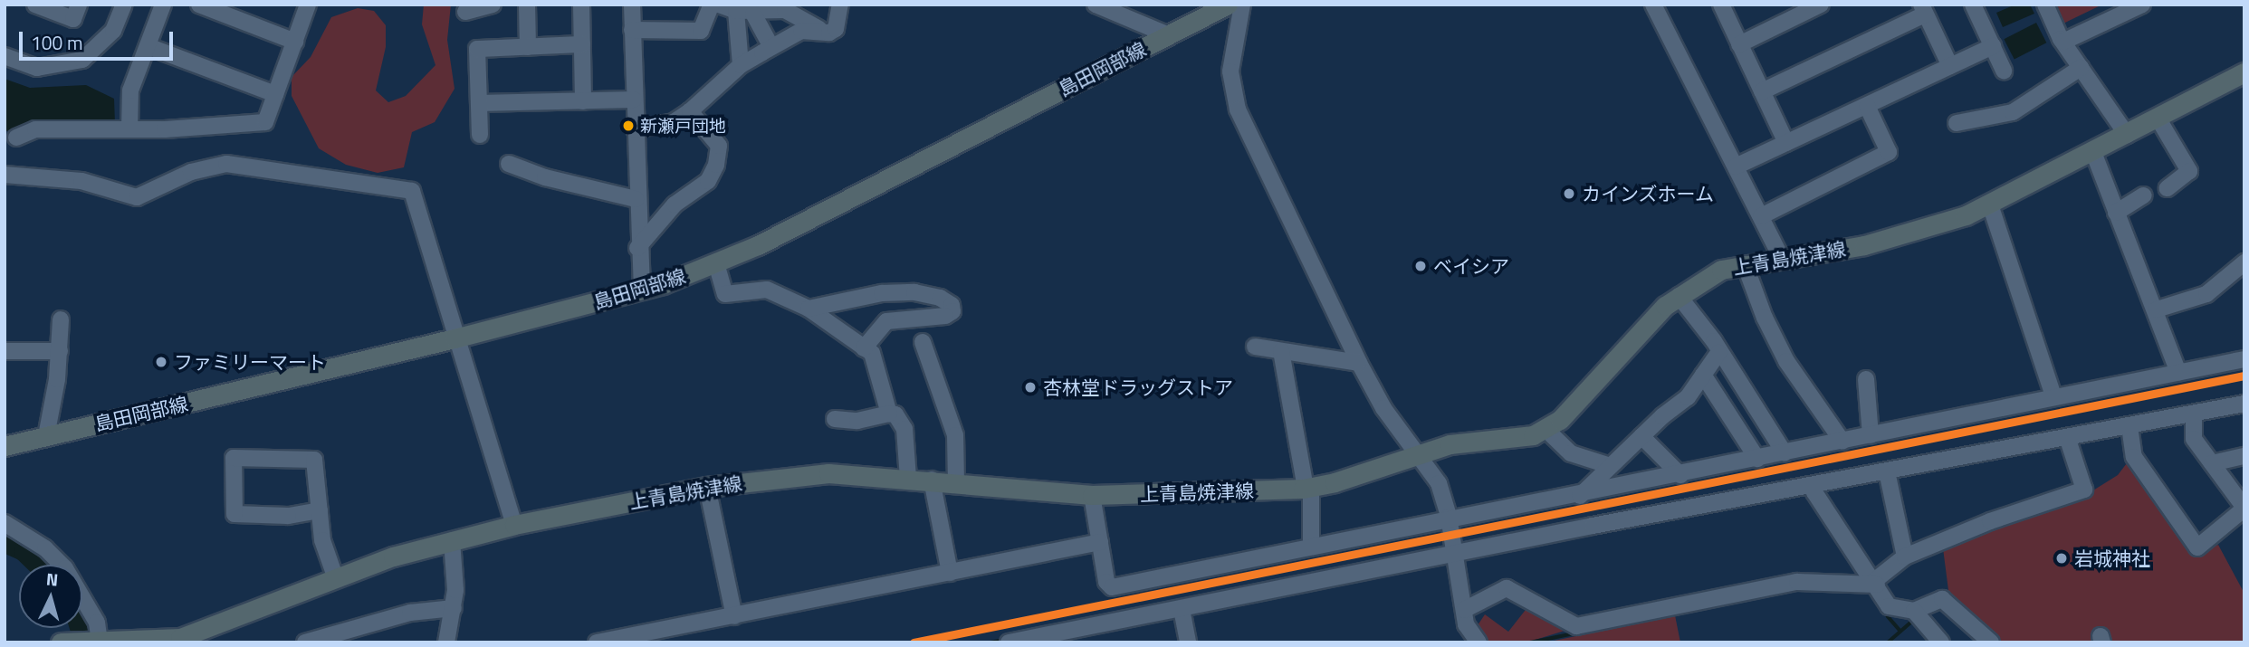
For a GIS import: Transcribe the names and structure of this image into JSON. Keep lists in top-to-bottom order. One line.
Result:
{"streets":{"main road":["島田岡部線","上青島焼津線"]},"places":["新瀬戸団地","カインズホーム","ベイシア","ファミリーマート","杏林堂ドラッグストア","岩城神社"],"scale_bar":"100 m","north":"top"}
